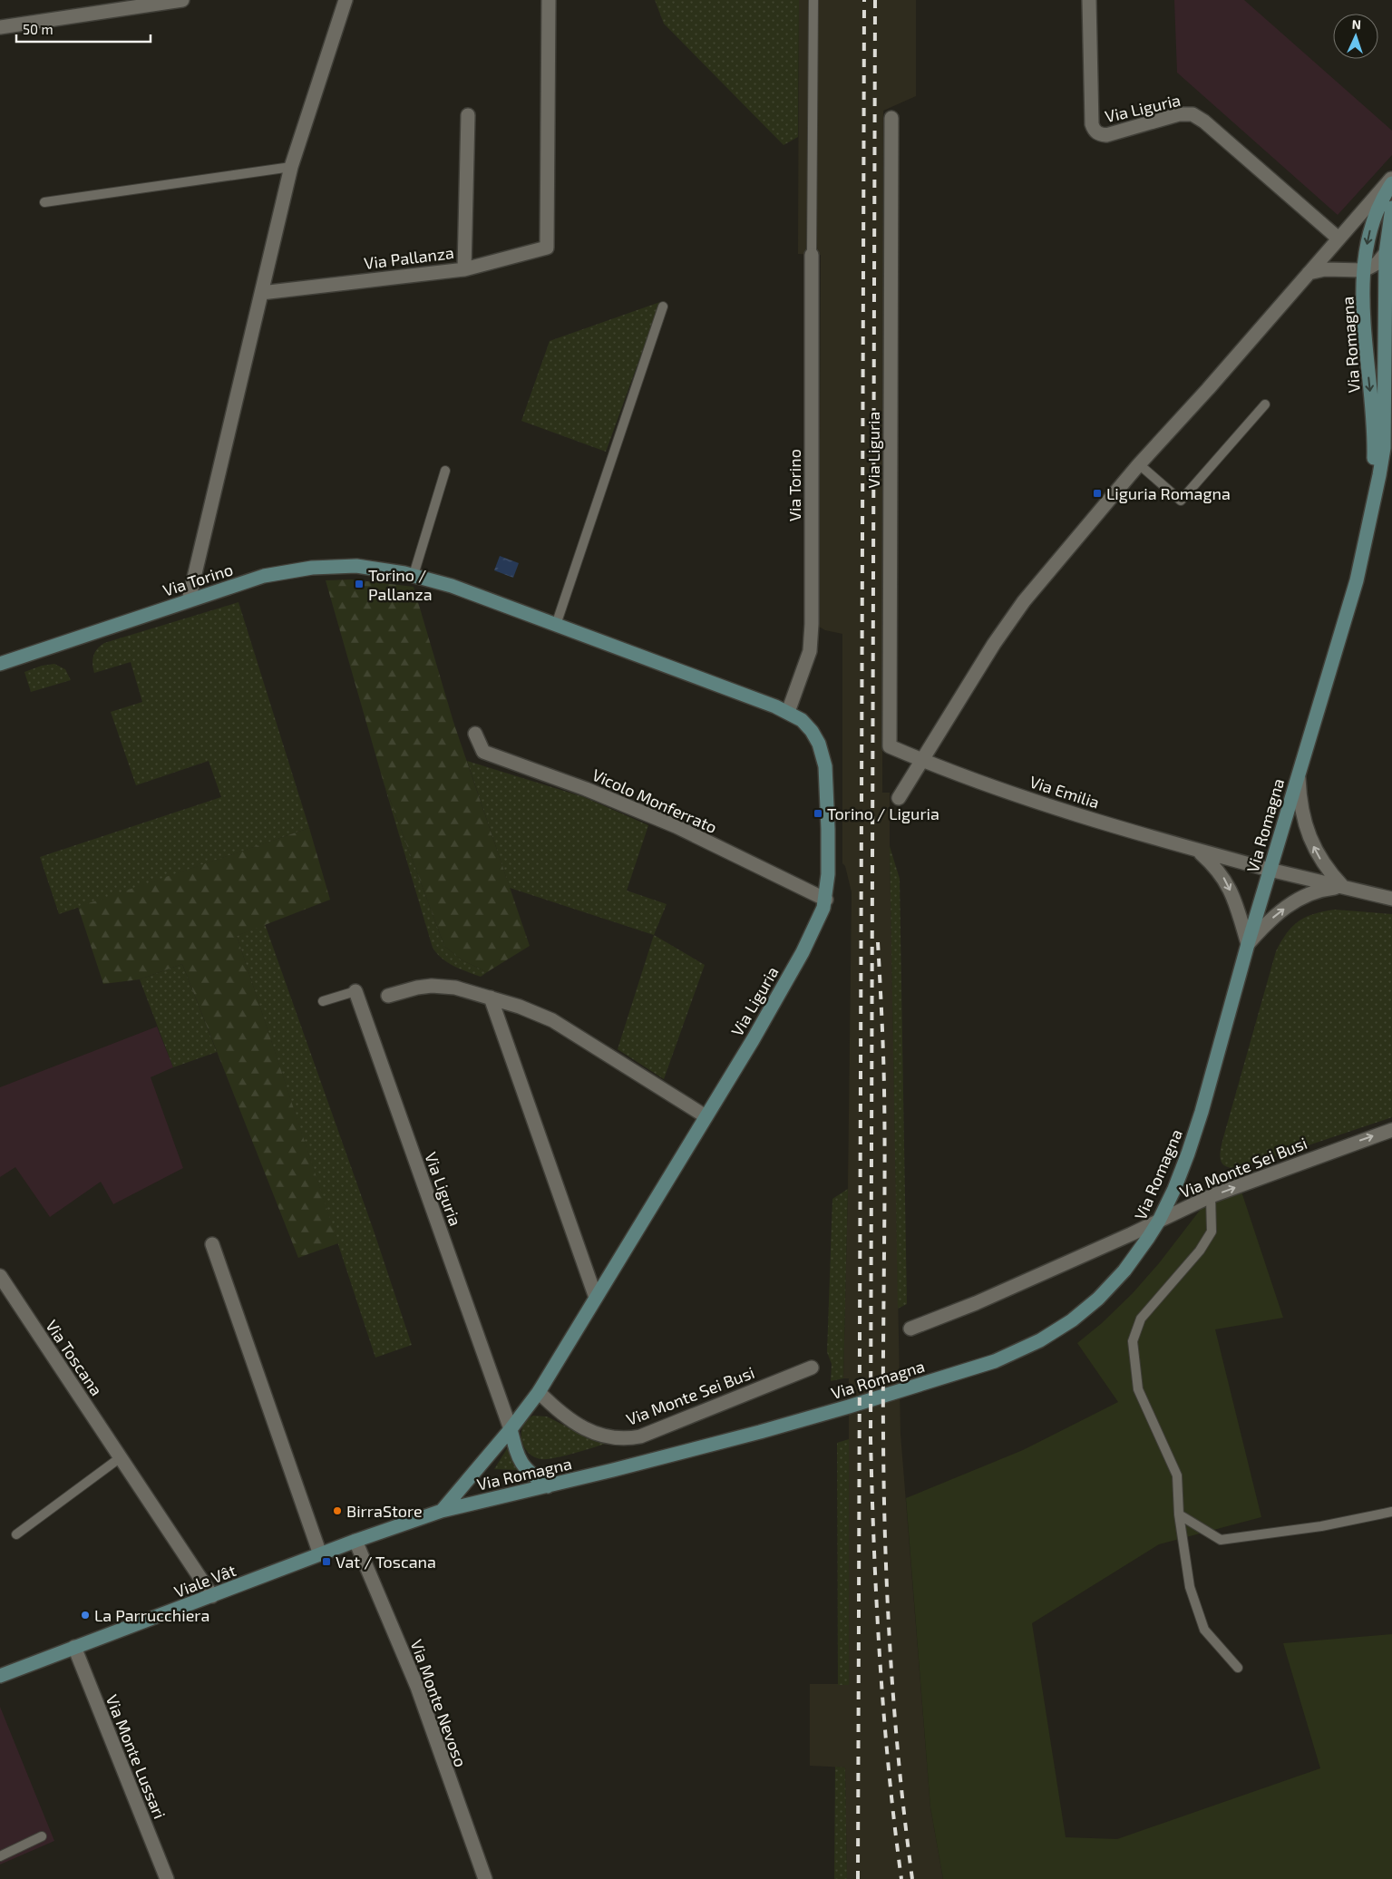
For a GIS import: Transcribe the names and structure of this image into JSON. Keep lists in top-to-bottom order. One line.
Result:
{"streets":{"main road":["Via Liguria","Via Romagna","Via Torino","Viale Vât"],"street":["Via Pallanza","Via Emilia","Vicolo Monferrato","Via Monte Sei Busi","Via Toscana","Via Monte Nevoso","Via Monte Lussari"]},"crossings":[["Via Liguria","Via Romagna"],["Via Liguria","Via Torino"],["Via Liguria","Via Emilia"],["Via Liguria","Vicolo Monferrato"],["Via Liguria","Via Monte Sei Busi"],["Via Liguria","Viale Vât"],["Via Romagna","Via Emilia"],["Via Romagna","Via Monte Sei Busi"],["Via Romagna","Viale Vât"],["Via Torino","Vicolo Monferrato"],["Via Toscana","Viale Vât"],["Viale Vât","Via Monte Nevoso"],["Viale Vât","Via Monte Lussari"]],"places":{"transit":["Liguria Romagna","Torino / Pallanza","Torino / Liguria","Vat / Toscana"],"other":["BirraStore","La Parrucchiera"]},"scale_bar":"50 m","north":"top"}
